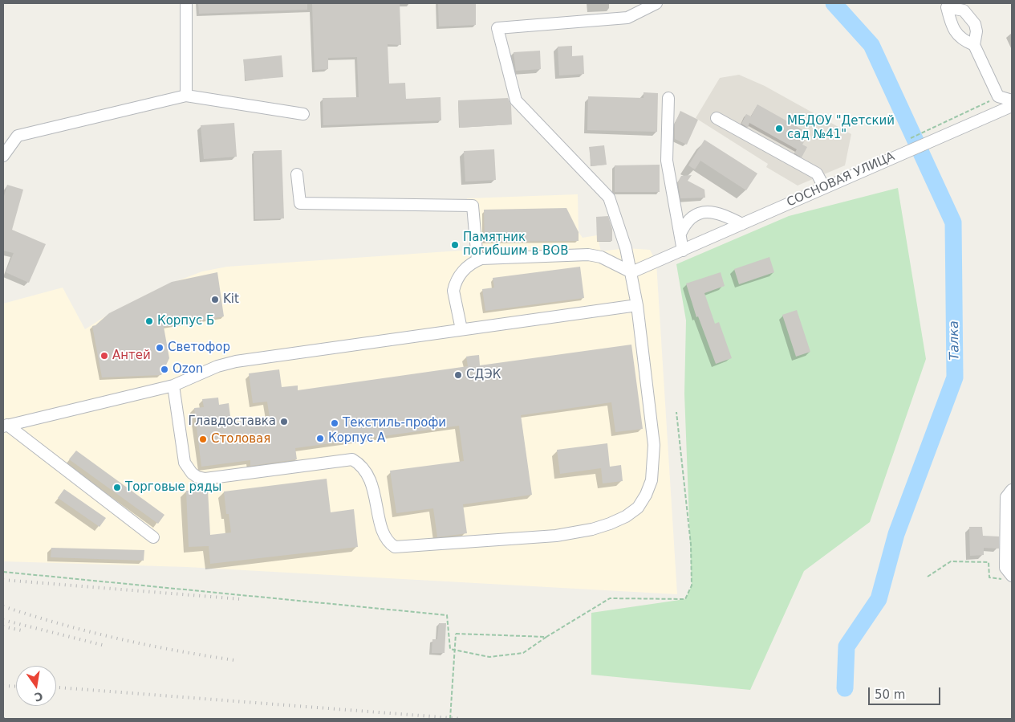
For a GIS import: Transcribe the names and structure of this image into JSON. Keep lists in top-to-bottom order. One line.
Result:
{"streets":{"street":["СОСНОВАЯ УЛИЦА"]},"water":["Талка"],"places":["МБДОУ \"Детский сад №41\"","Памятник погибшим в ВОВ","Kit","Корпус Б","Светофор","Антей","Ozon","СДЭК","Главдоставка","Текстиль-профи","Корпус А","Столовая","Торговые ряды"],"scale_bar":"50 m","north":"bottom"}
